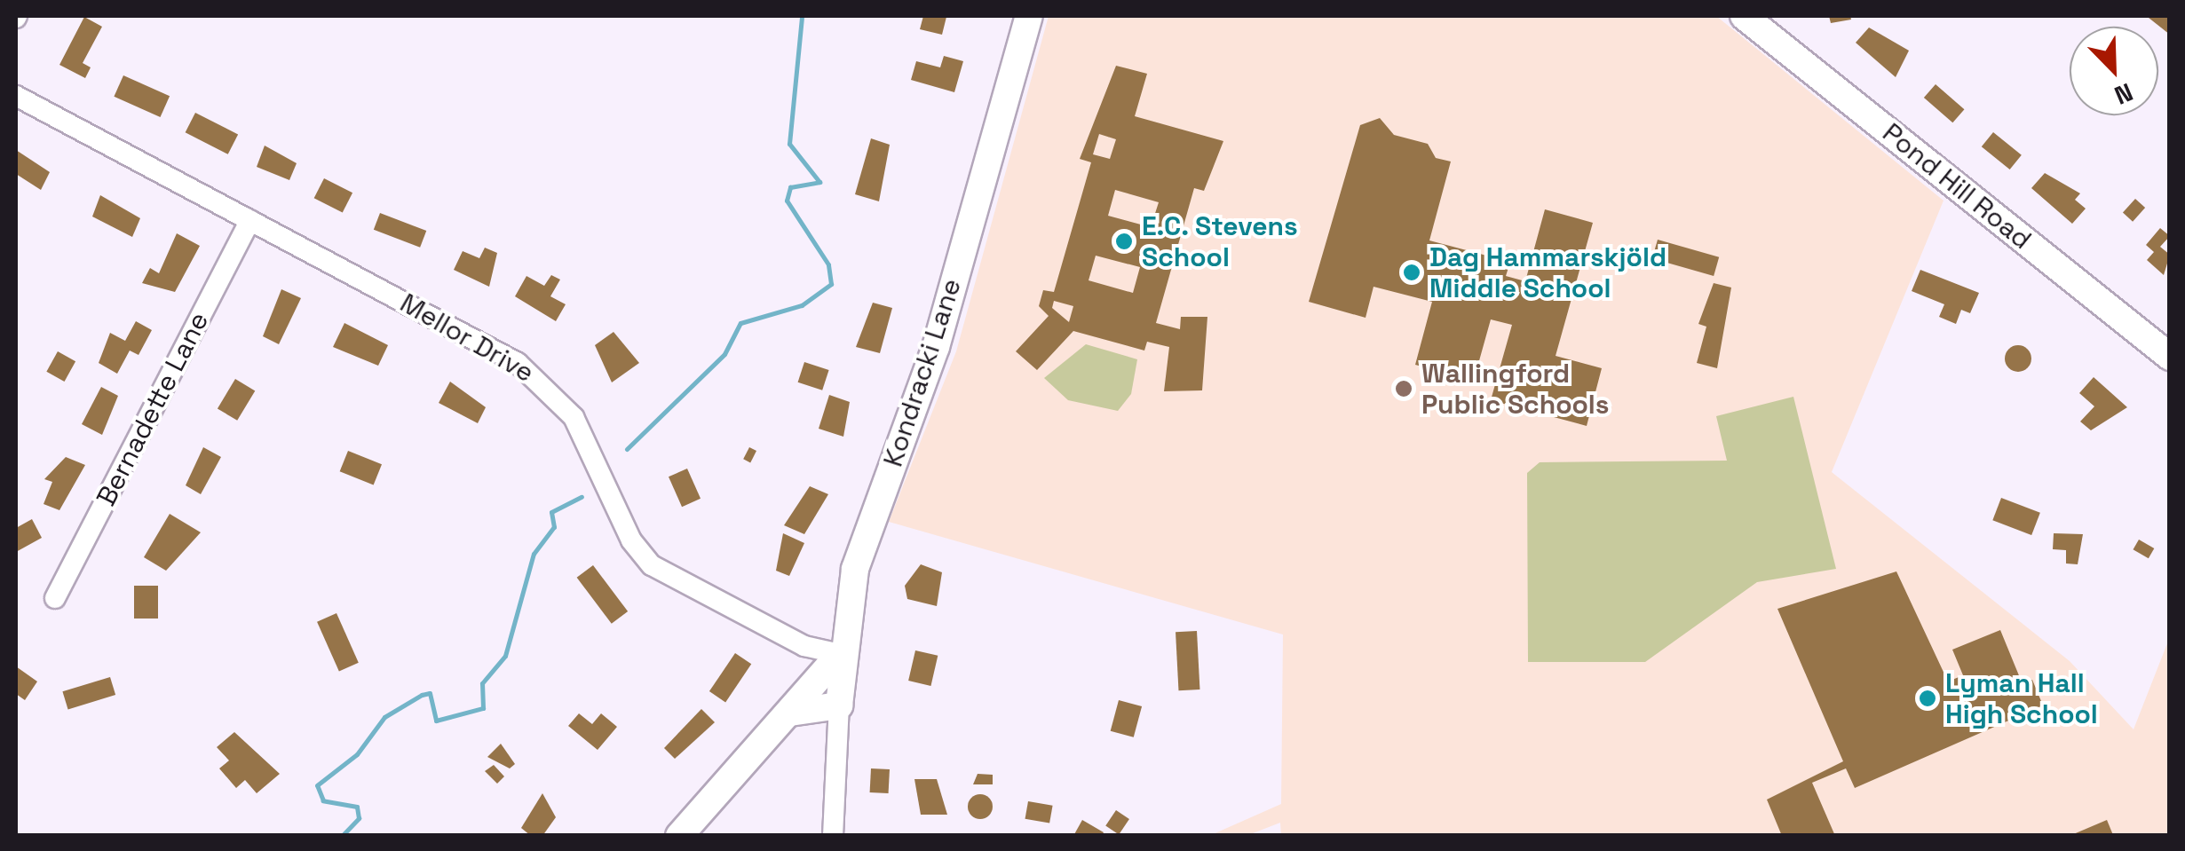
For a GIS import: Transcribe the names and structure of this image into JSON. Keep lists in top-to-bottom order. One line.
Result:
{"streets":{"main road":["Pond Hill Road","Kondracki Lane"],"street":["Mellor Drive","Bernadette Lane"]},"crossings":[["Mellor Drive","Kondracki Lane"],["Mellor Drive","Bernadette Lane"]],"places":["E.C. Stevens School","Dag Hammarskjöld Middle School","Wallingford Public Schools","Lyman Hall High School"],"north":"bottom right"}
